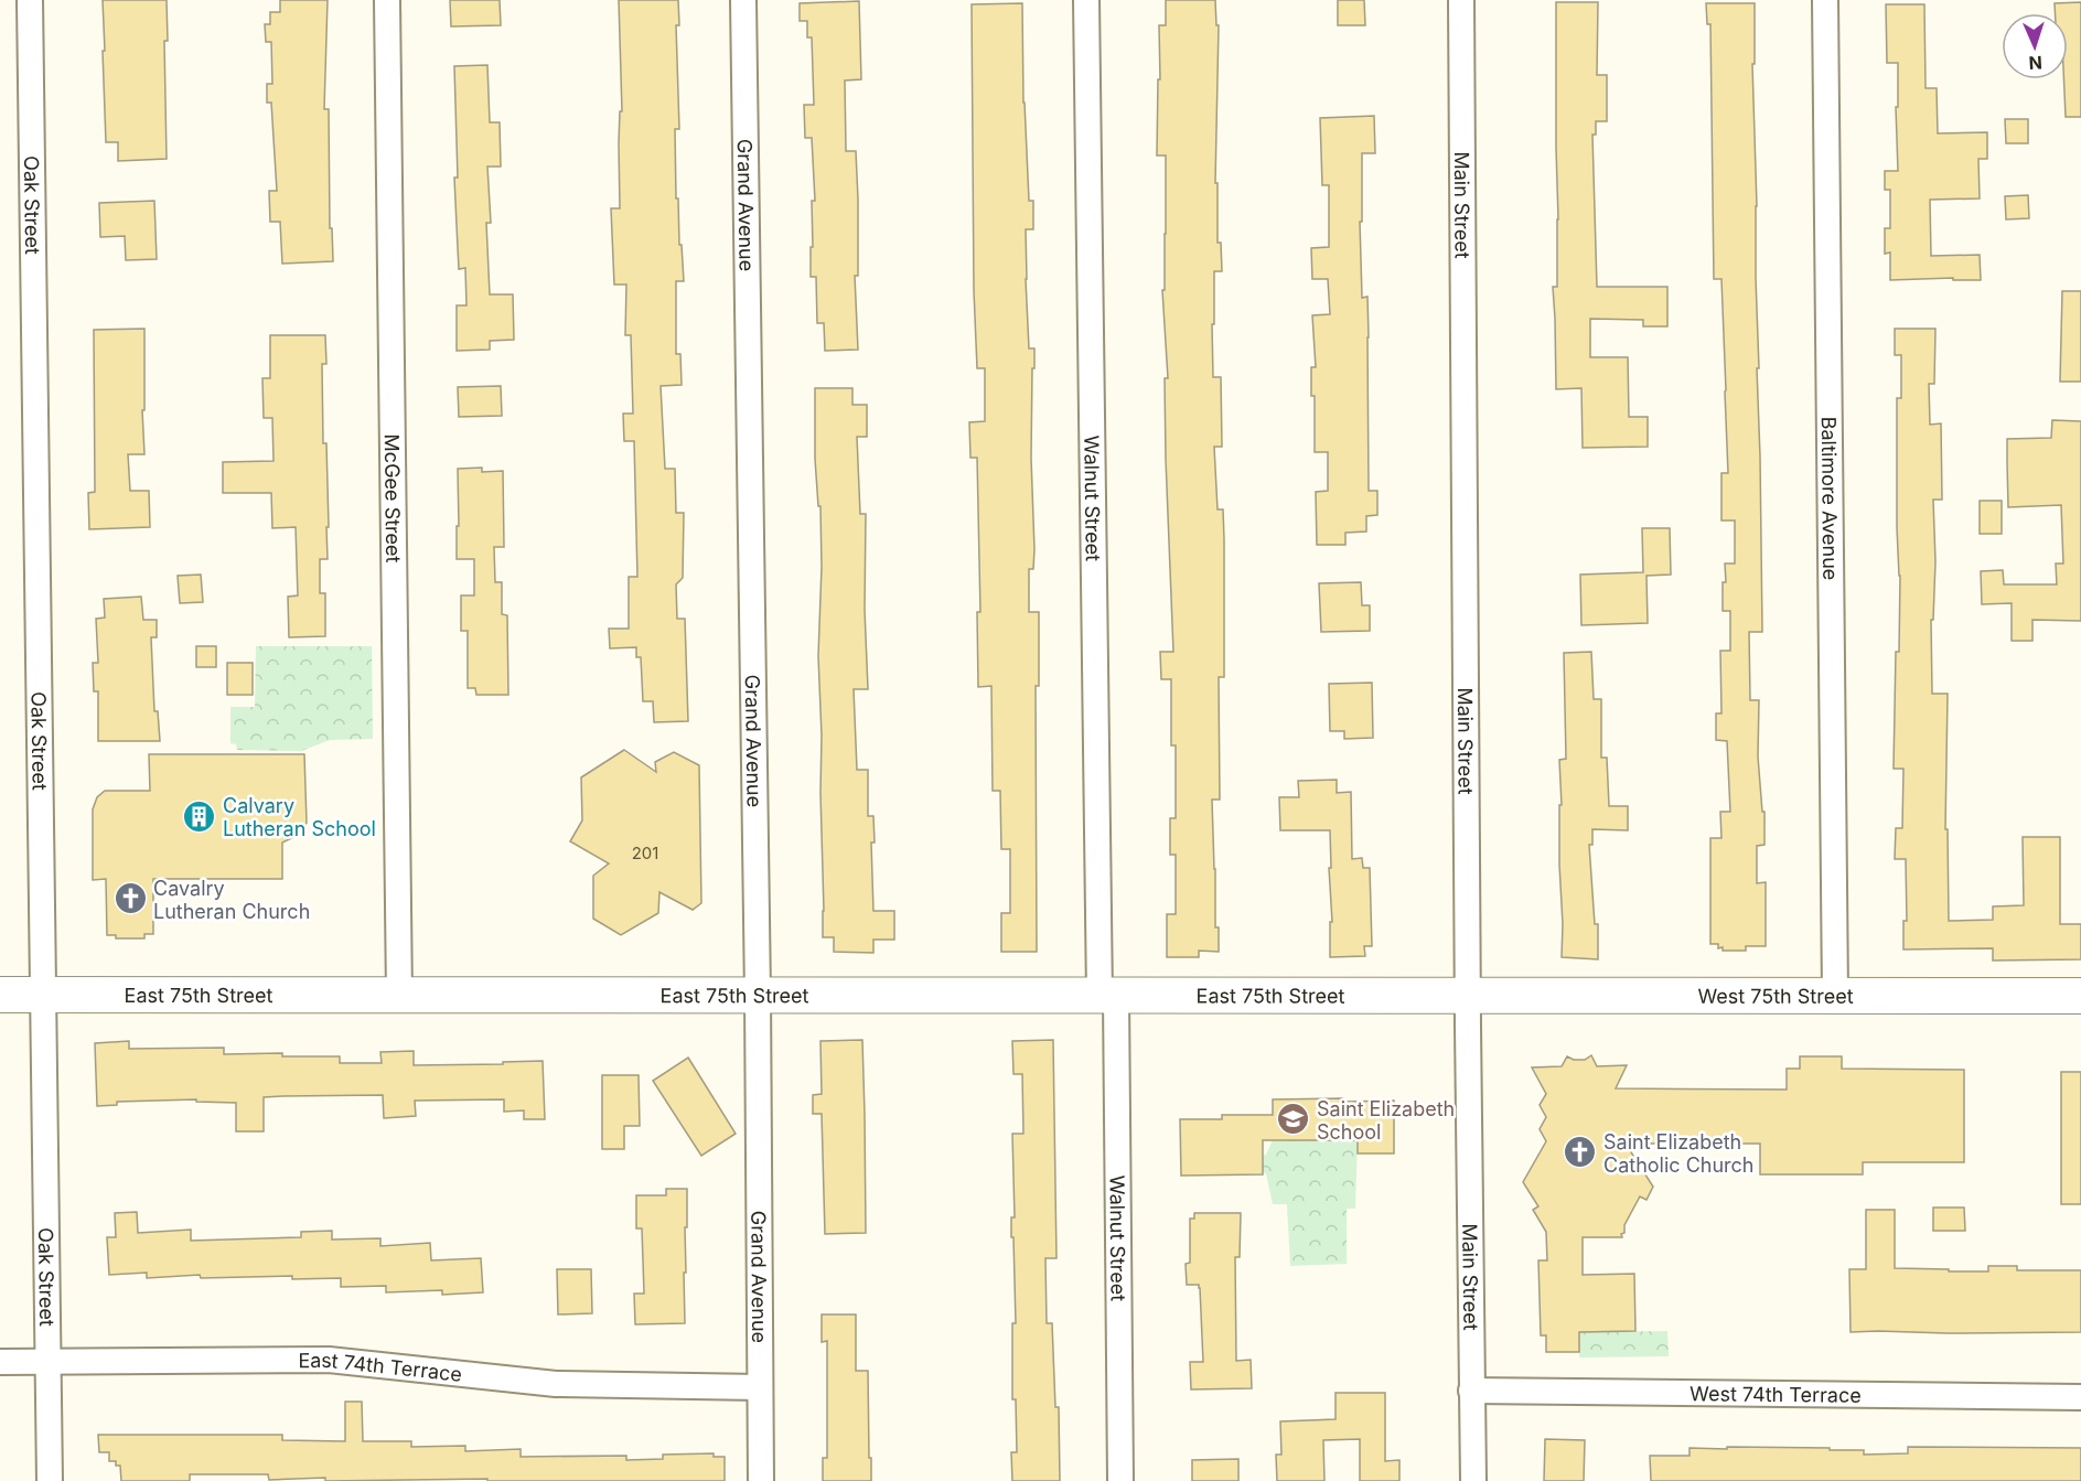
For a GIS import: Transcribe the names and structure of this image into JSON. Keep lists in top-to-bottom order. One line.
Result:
{"streets":{"main road":["East 75th Street","West 75th Street"],"street":["Oak Street","Grand Avenue","Main Street","McGee Street","Walnut Street","Baltimore Avenue","East 74th Terrace","West 74th Terrace"]},"crossings":[["Oak Street","East 75th Street"],["Oak Street","East 74th Terrace"],["Grand Avenue","East 75th Street"],["Grand Avenue","East 74th Terrace"],["Main Street","East 75th Street"],["Main Street","West 75th Street"],["Main Street","West 74th Terrace"],["McGee Street","East 75th Street"],["Walnut Street","East 75th Street"],["Baltimore Avenue","West 75th Street"],["East 75th Street","West 75th Street"]],"places":{"building":["Calvary Lutheran School"],"church":["Cavalry Lutheran Church","Saint Elizabeth Catholic Church"],"school or university":["Saint Elizabeth School"]},"house_numbers":["201"],"north":"bottom"}
